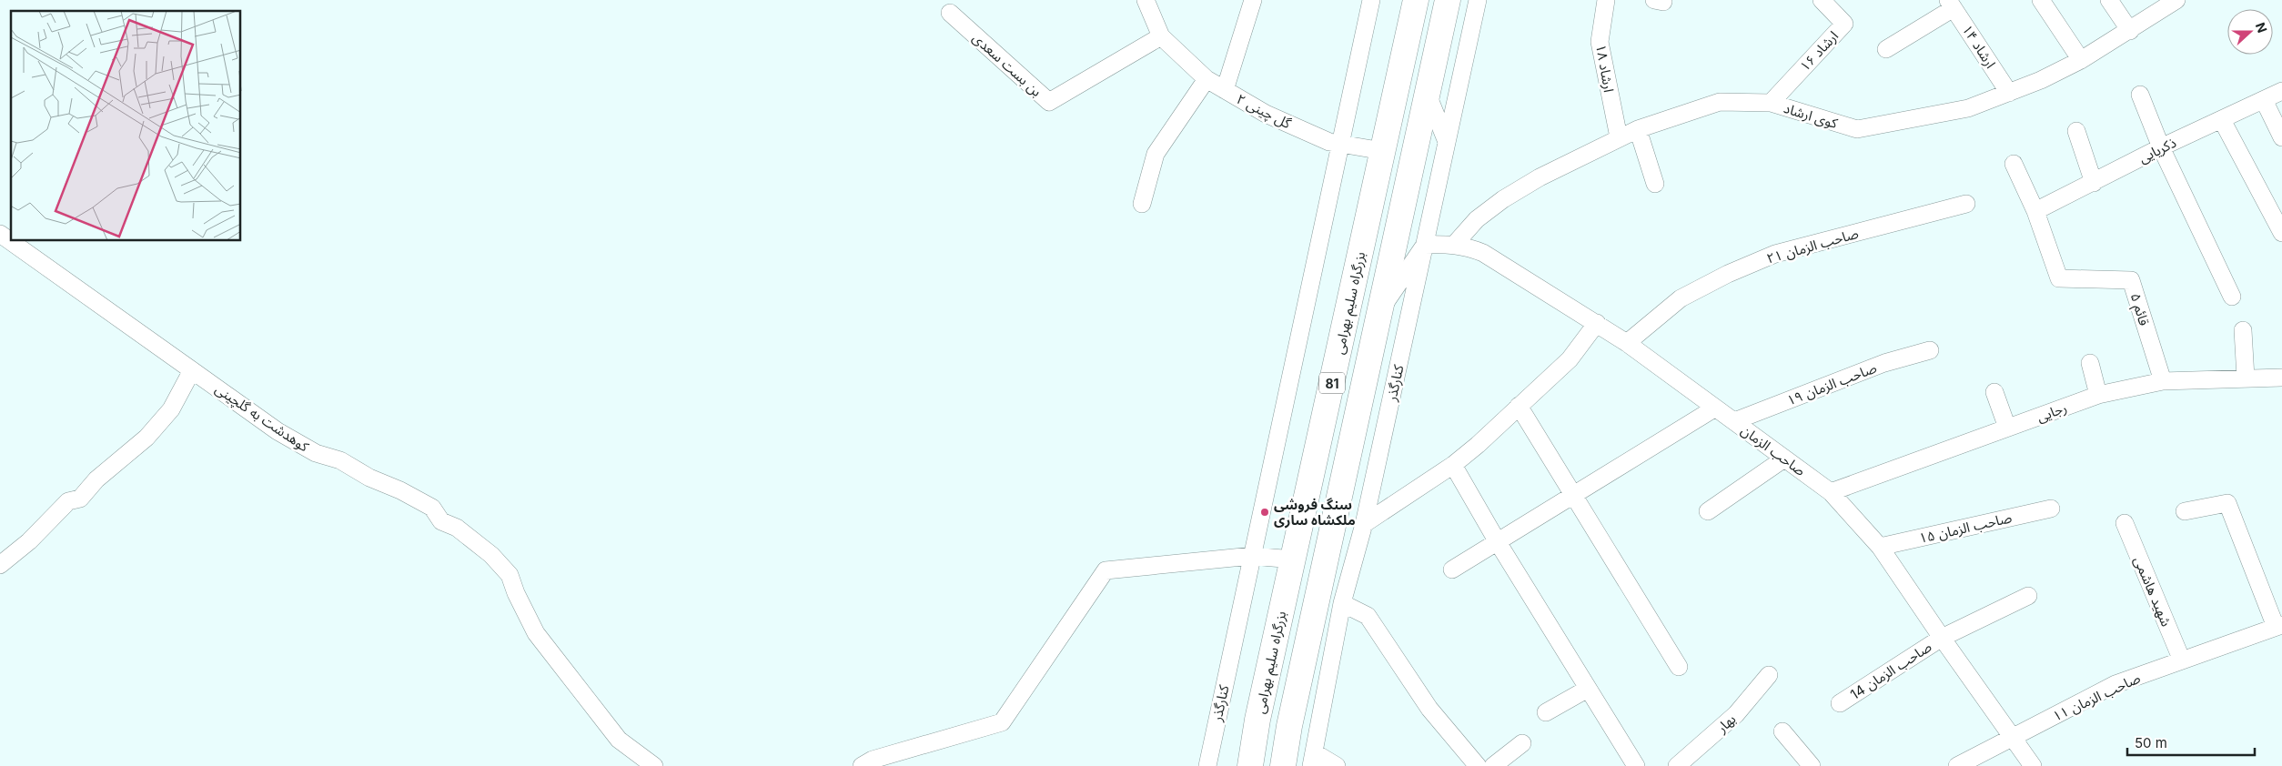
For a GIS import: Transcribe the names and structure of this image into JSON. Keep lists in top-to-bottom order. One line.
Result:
{"streets":{"highway":["بزرگراه سلیم بهرامی","81"],"street":["ارشاد ۱۴","ارشاد ۱۶","بن بست سعدی","ارشاد ۱۸","گل چینی ۲","کوی ارشاد","ذکریایی","صاحب الزمان ۲۱","قائم ۵","کنارگذر","صاحب الزمان ۱۹","رجایی","کوهدشت به گلچینی","صاحب الزمان","صاحب الزمان ۱۵","شهید هاشمی","صاحب الزمان 14","صاحب الزمان ۱۱","بهار"]},"crossings":[["ارشاد ۱۴","کوی ارشاد"],["ارشاد ۱۶","کوی ارشاد"],["بن بست سعدی","گل چینی ۲"],["ارشاد ۱۸","کوی ارشاد"],["گل چینی ۲","بزرگراه سلیم بهرامی"],["گل چینی ۲","کنارگذر"],["کوی ارشاد","صاحب الزمان"],["ذکریایی","قائم ۵"],["صاحب الزمان ۲۱","صاحب الزمان"],["قائم ۵","رجایی"],["کنارگذر","صاحب الزمان"],["صاحب الزمان ۱۹","صاحب الزمان"],["رجایی","صاحب الزمان"],["صاحب الزمان","صاحب الزمان ۱۵"],["صاحب الزمان","صاحب الزمان 14"],["صاحب الزمان","صاحب الزمان ۱۱"],["شهید هاشمی","صاحب الزمان ۱۱"]],"places":["سنگ فروشی ملکشاه ساری"],"scale_bar":"50 m","north":"right"}
